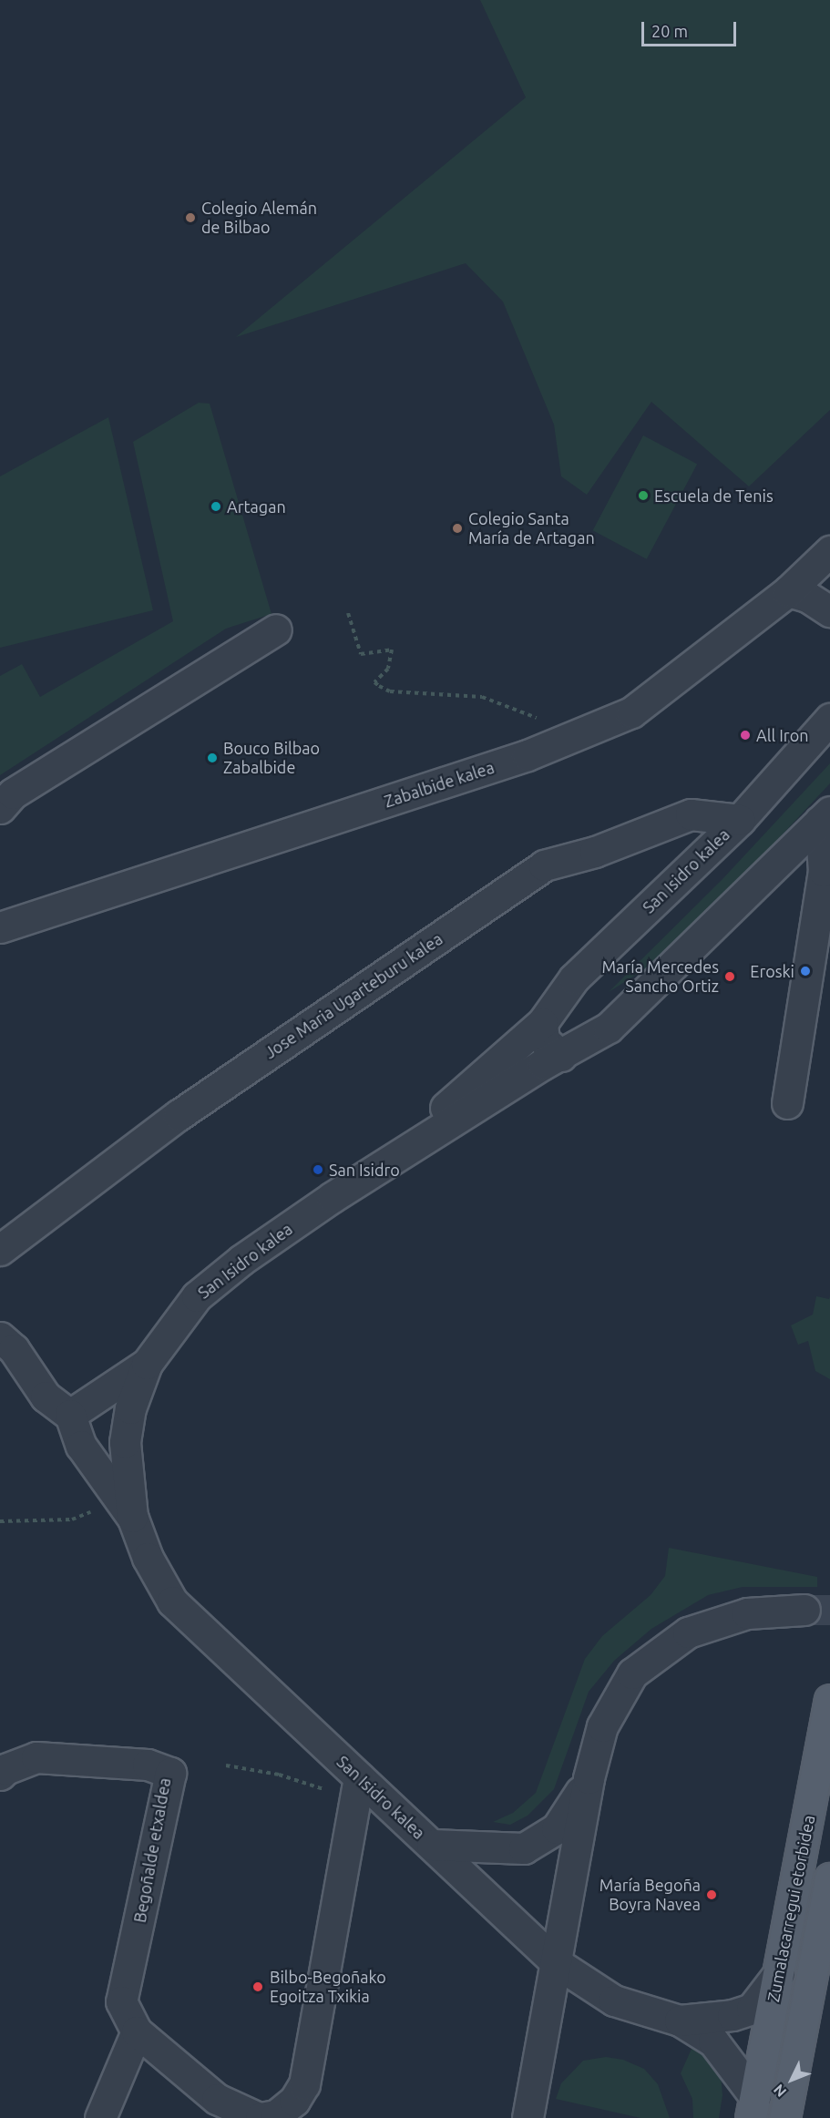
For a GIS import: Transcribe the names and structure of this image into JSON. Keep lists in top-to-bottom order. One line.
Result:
{"streets":{"main road":["Zumalacarregui etorbidea"],"street":["Zabalbide kalea","San Isidro kalea","Jose Maria Ugarteburu kalea","Begoñalde etxaldea"]},"crossings":[["San Isidro kalea","Jose Maria Ugarteburu kalea"],["San Isidro kalea","Begoñalde etxaldea"],["San Isidro kalea","Zumalacarregui etorbidea"]],"places":["Colegio Alemán de Bilbao","Escuela de Tenis","Artagan","Colegio Santa María de Artagan","All Iron","Bouco Bilbao Zabalbide","Eroski","María Mercedes Sancho Ortiz","San Isidro","María Begoña Boyra Navea","Bilbo-Begoñako Egoitza Txikia"],"scale_bar":"20 m","north":"bottom left"}
